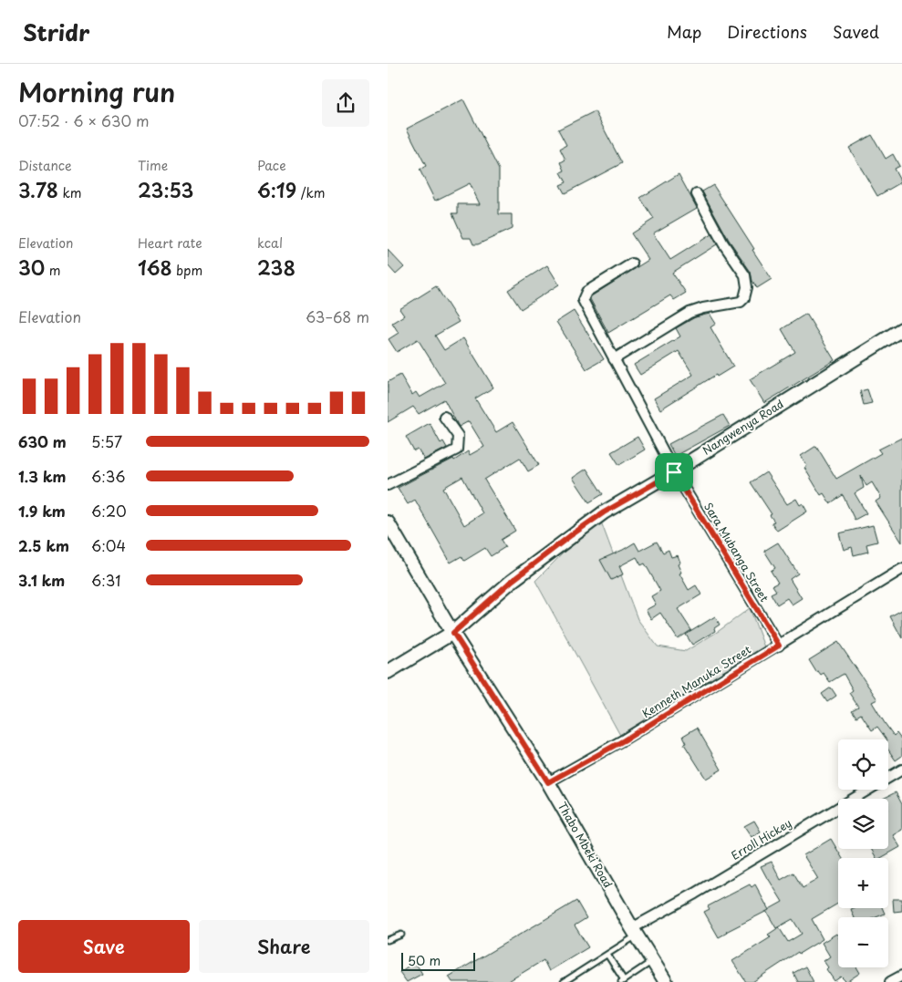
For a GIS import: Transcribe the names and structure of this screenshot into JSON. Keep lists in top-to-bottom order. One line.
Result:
{"streets":{"main road":["Nangwenya Road","Thabo Mbeki Road"],"street":["Sara Mubanga Street","Kenneth Manuka Street","Erroll Hickey"]},"crossings":[["Nangwenya Road","Sara Mubanga Street"],["Nangwenya Road","Thabo Mbeki Road"],["Sara Mubanga Street","Kenneth Manuka Street"],["Kenneth Manuka Street","Thabo Mbeki Road"],["Erroll Hickey","Thabo Mbeki Road"]],"scale_bar":"50 m","page":{"header":"Stridr","nav":["Map","Directions","Saved"],"heading":["Morning run","07:52 · 6 × 630 m"],"stats":[["Distance","3.78 km"],["Time","23:53"],["Pace","6:19 /km"],["Elevation","30 m"],["Heart rate","168 bpm"],["kcal","238"]],"chart":["Elevation","63–68 m"],"list":[{"name":"630 m","note":"5:57"},{"name":"1.3 km","note":"6:36"},{"name":"1.9 km","note":"6:20"},{"name":"2.5 km","note":"6:04"},{"name":"3.1 km","note":"6:31"}],"map_buttons":["+","−"],"buttons":["Save","Share"],"scale":"50 m"}}
